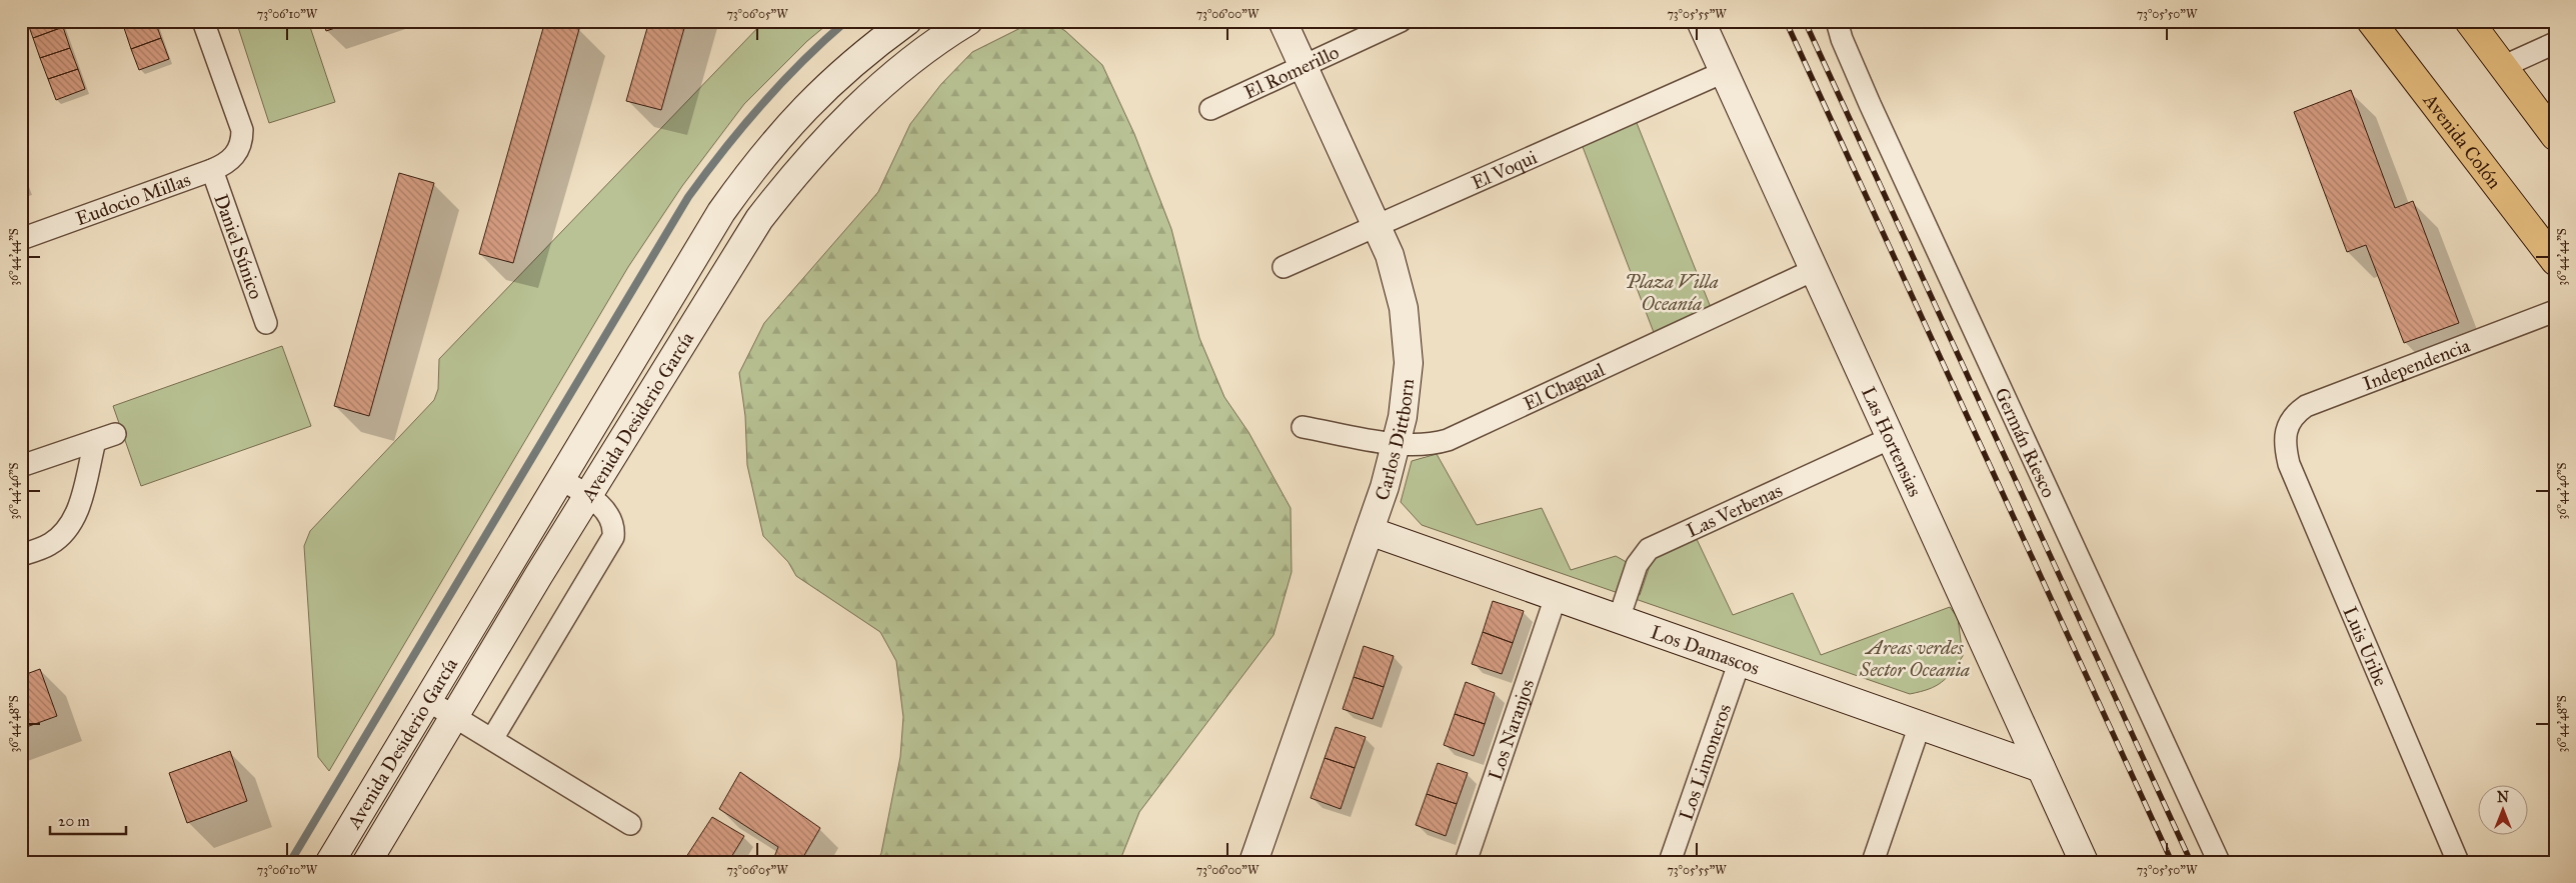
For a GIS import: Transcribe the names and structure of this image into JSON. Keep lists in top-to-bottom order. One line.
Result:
{"streets":{"main road":["Avenida Colón"],"street":["El Romerillo","El Voqui","Eudocio Millas","Daniel Súnico","Independencia","El Chagual","Avenida Desiderio García","Carlos Dittborn","Las Hortensias","Germán Riesco","Las Verbenas","Luis Uribe","Los Damascos","Los Naranjos","Los Limoneros"]},"crossings":[["El Romerillo","Carlos Dittborn"],["El Voqui","Carlos Dittborn"],["El Voqui","Las Hortensias"],["Eudocio Millas","Daniel Súnico"],["Independencia","Luis Uribe"],["El Chagual","Carlos Dittborn"],["El Chagual","Las Hortensias"],["Carlos Dittborn","Los Damascos"],["Las Hortensias","Las Verbenas"],["Las Hortensias","Los Damascos"],["Las Verbenas","Los Damascos"],["Los Damascos","Los Naranjos"],["Los Damascos","Los Limoneros"]],"parks":["Plaza Villa Oceanía","Areas verdes Sector Oceania"],"scale_bar":"20 m","north":"top","coordinates":["73°06'10\"W","73°06'05\"W","73°06'00\"W","73°05'55\"W","73°05'50\"W","36°44'44\"S","36°44'46\"S","36°44'48\"S"]}
